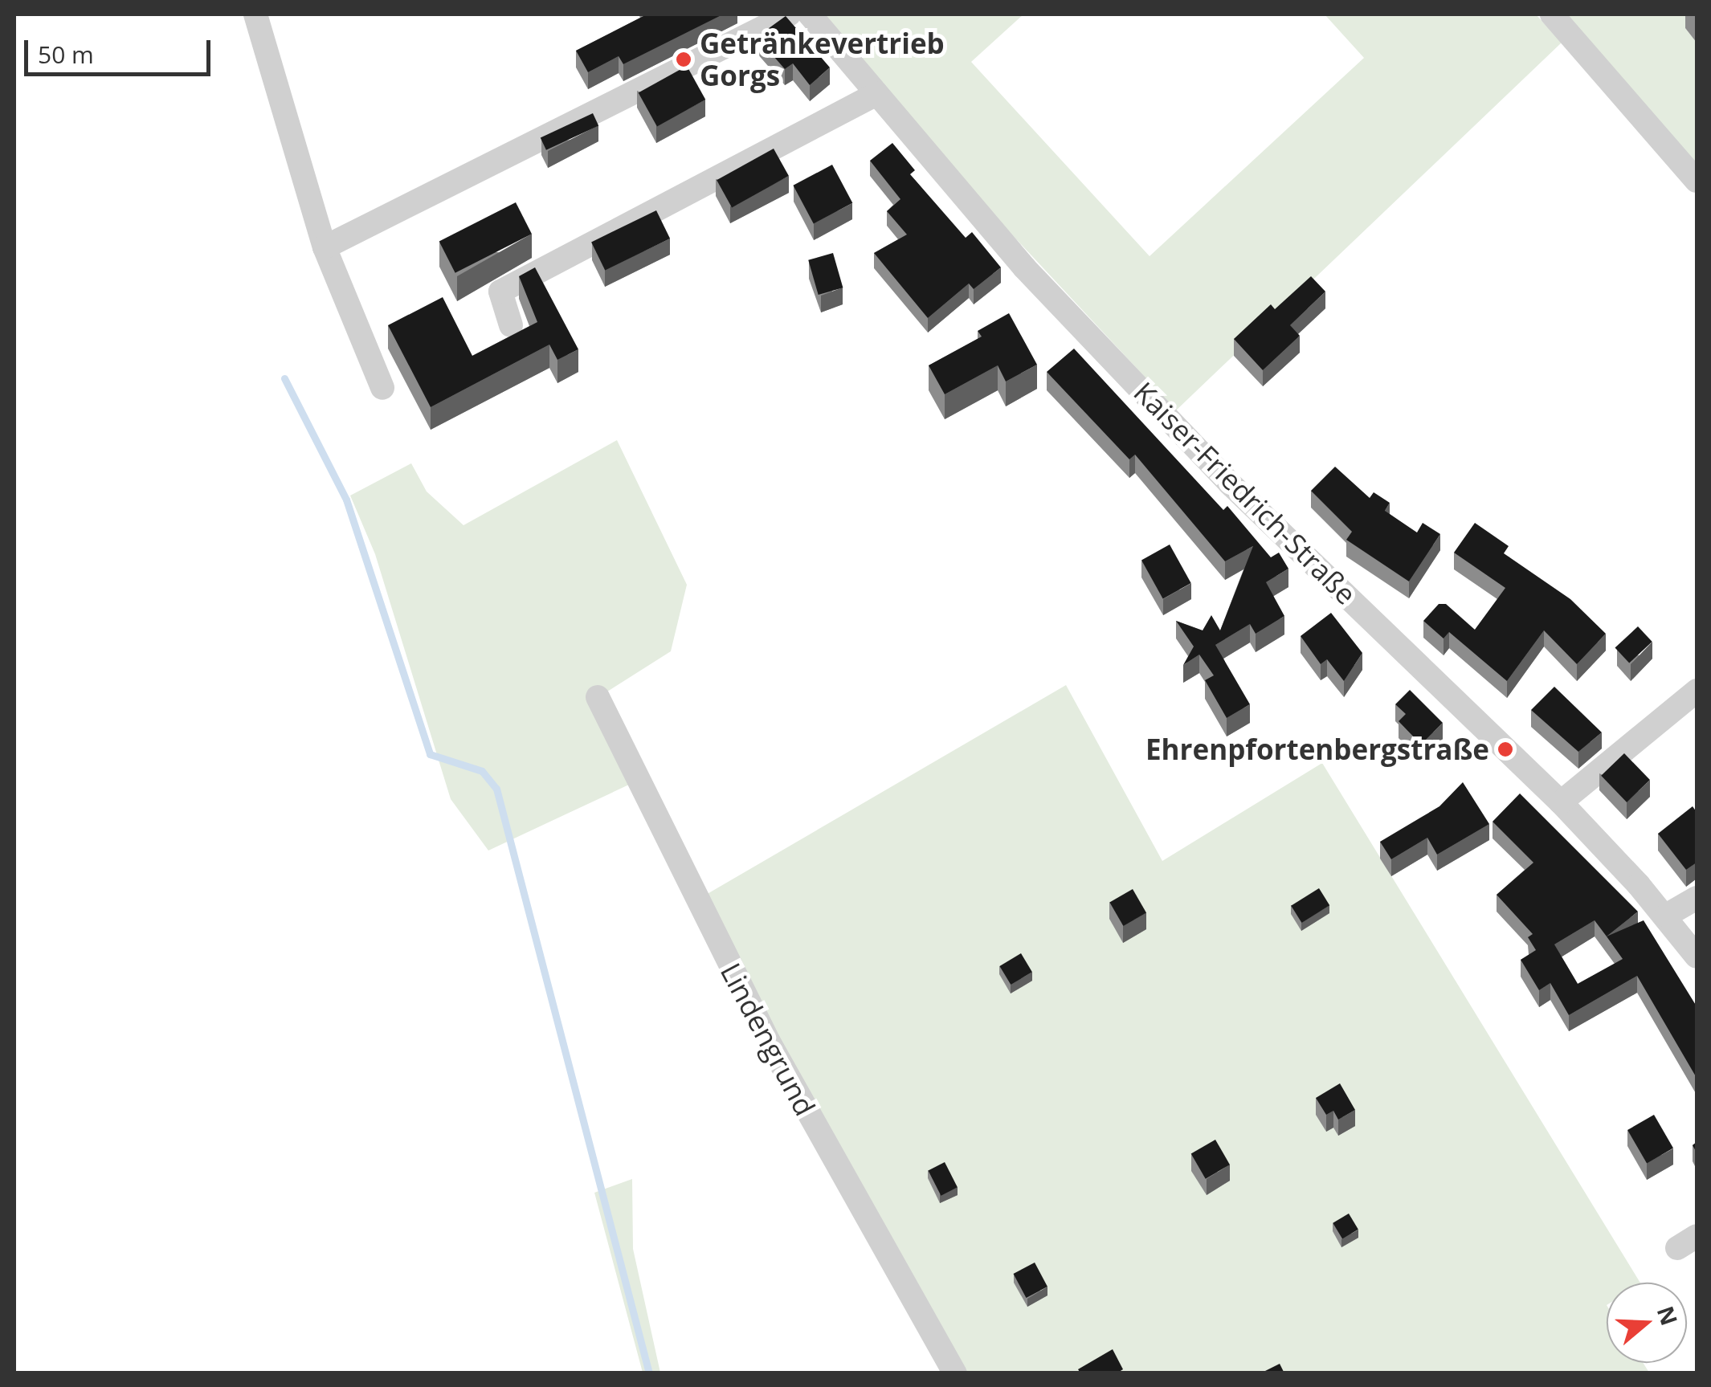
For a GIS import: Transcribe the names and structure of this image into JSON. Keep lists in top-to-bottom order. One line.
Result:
{"streets":{"street":["Kaiser-Friedrich-Straße","Lindengrund"]},"places":["Getränkevertrieb Gorgs","Ehrenpfortenbergstraße"],"scale_bar":"50 m","north":"right"}
